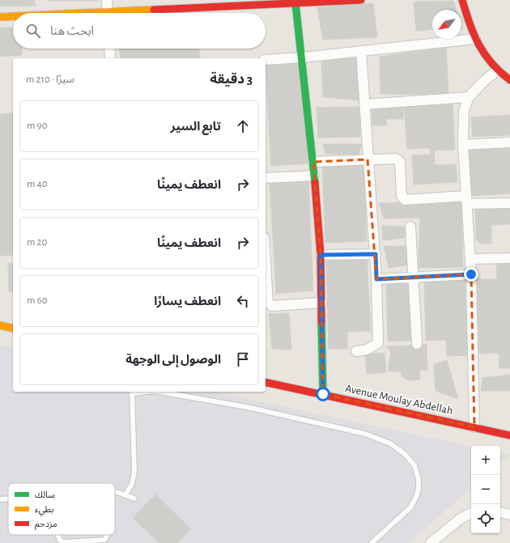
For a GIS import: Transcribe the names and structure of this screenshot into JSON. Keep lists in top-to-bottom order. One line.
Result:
{"streets":{"street":["Avenue Moulay Abdellah"]},"legend":["سالك","بطيء","مزدحم"],"north":"bottom left","page":{"search":"ابحث هنا","heading":["3 دقيقة","سيرًا · 210 m"],"list":[["تابع السير","90 m"],["انعطف يمينًا","40 m"],["انعطف يمينًا","20 m"],["انعطف يسارًا","60 m"],"الوصول إلى الوجهة"],"map_buttons":["+","−"]}}
